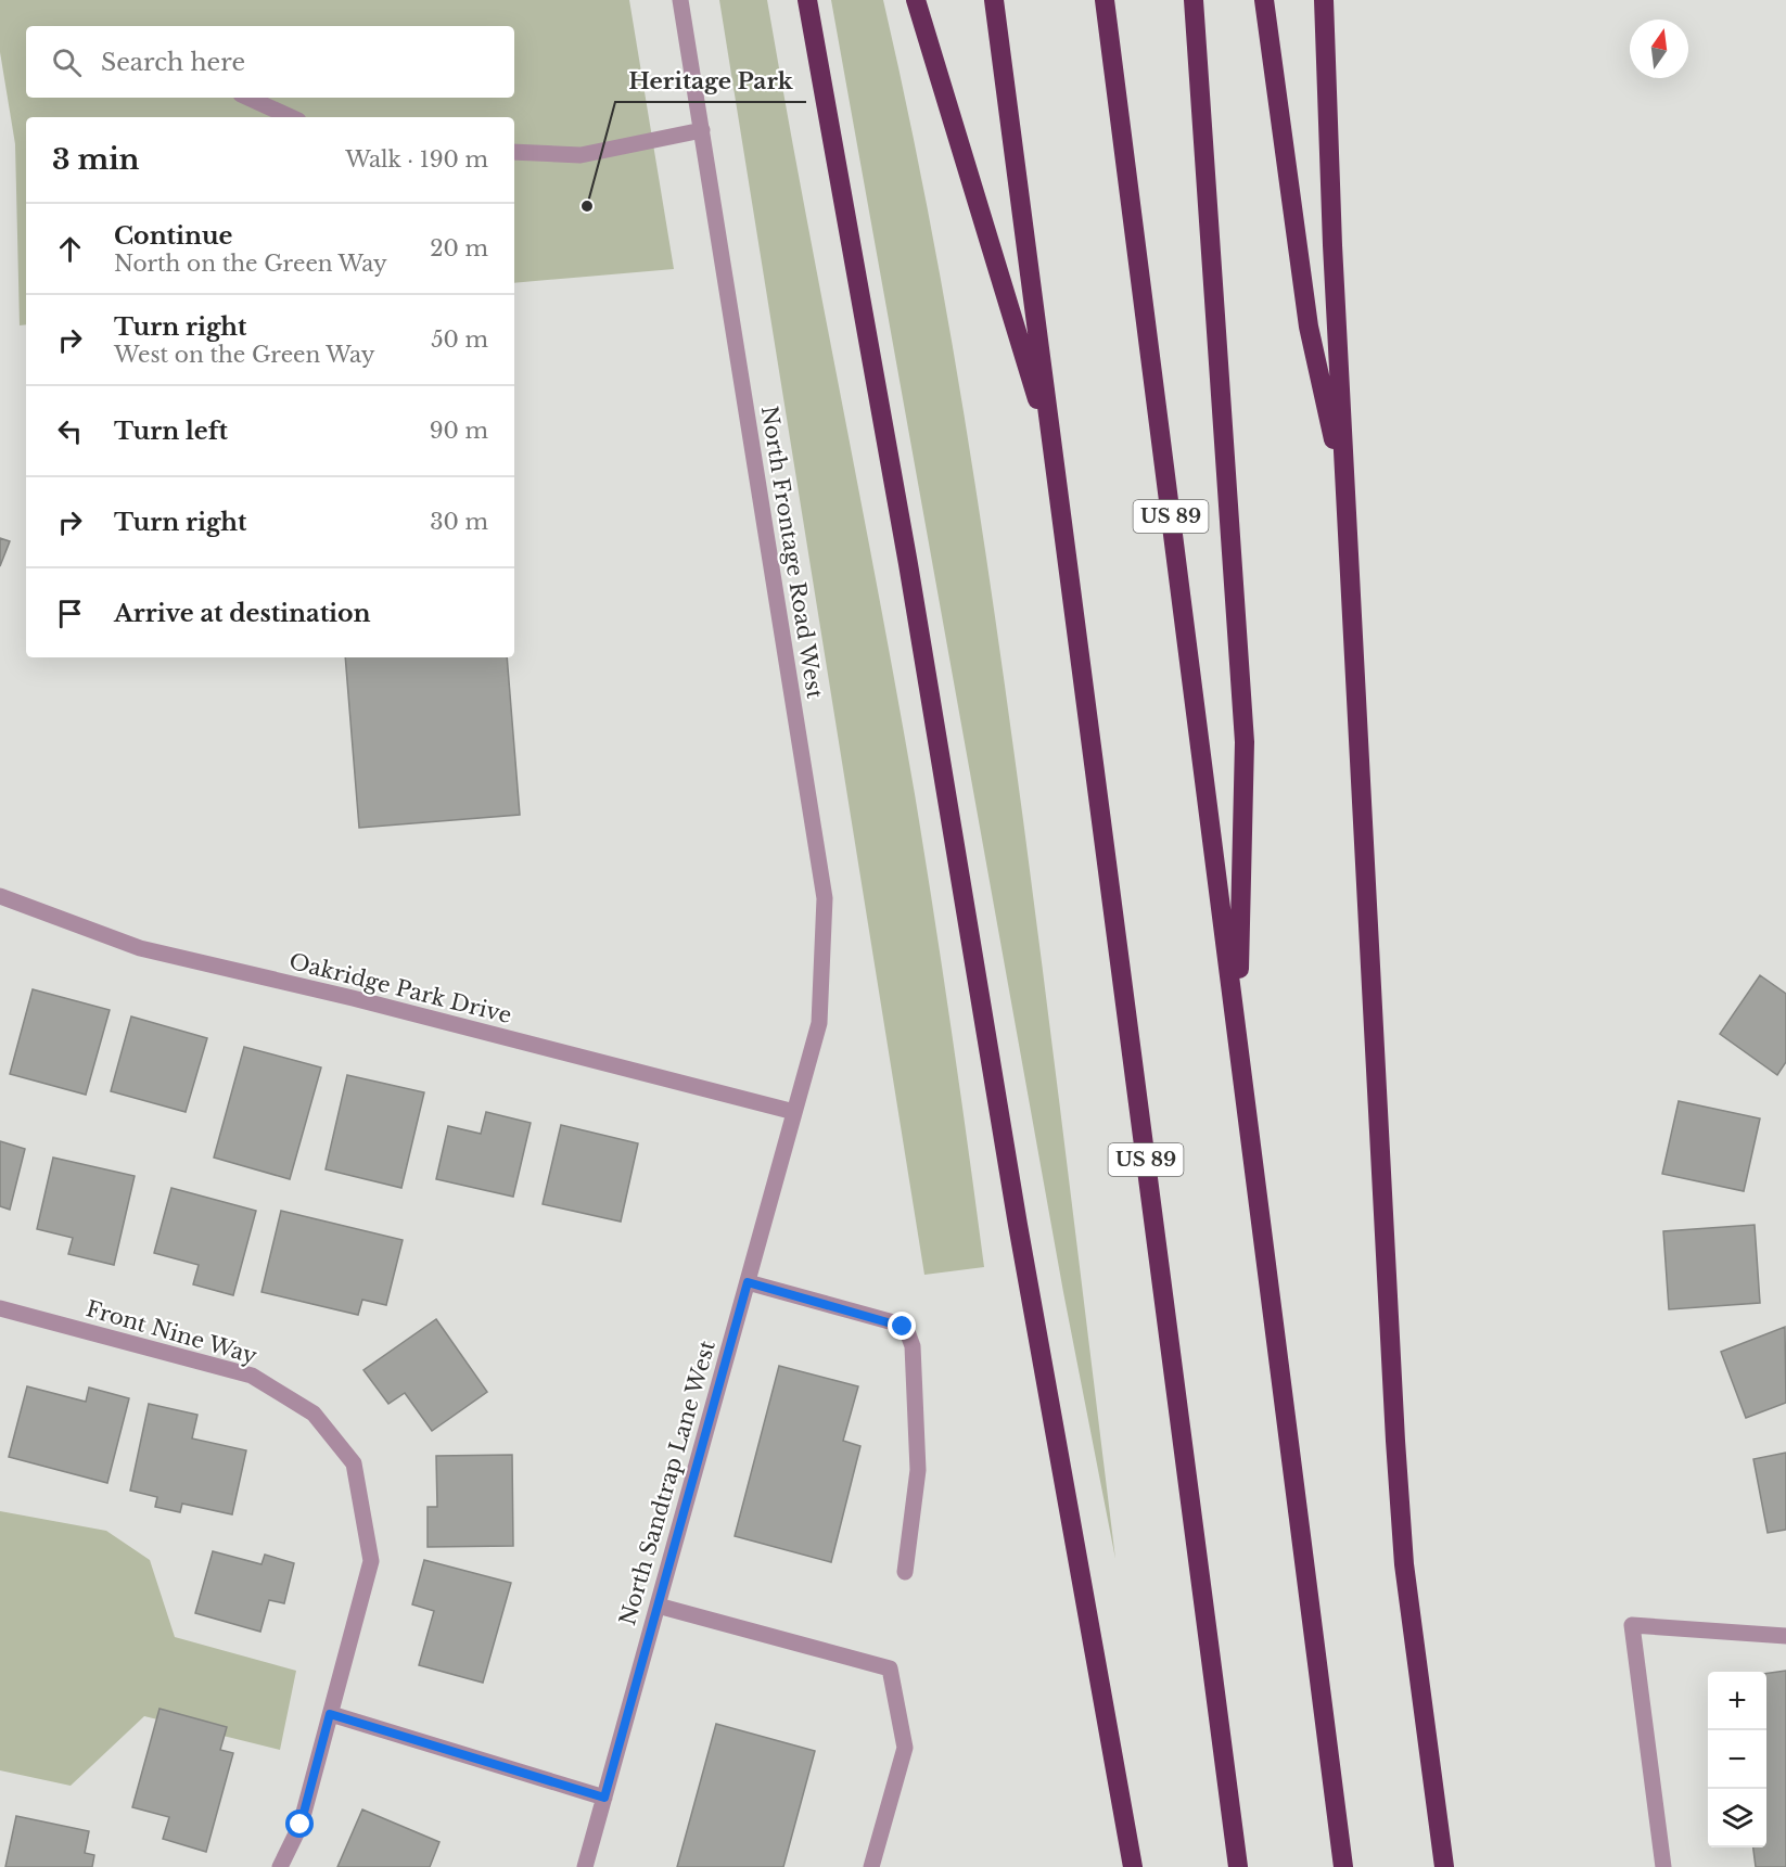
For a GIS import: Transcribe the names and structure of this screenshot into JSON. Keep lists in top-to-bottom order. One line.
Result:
{"streets":{"highway":["US 89"],"street":["North Frontage Road West","Oakridge Park Drive","Front Nine Way","North Sandtrap Lane West"]},"crossings":[["North Frontage Road West","Oakridge Park Drive"],["North Frontage Road West","North Sandtrap Lane West"],["Oakridge Park Drive","North Sandtrap Lane West"]],"places":["Heritage Park"],"north":"top","page":{"search":"Search here","heading":["3 min","Walk · 190 m"],"list":[["Continue","North on the Green Way","20 m"],["Turn right","West on the Green Way","50 m"],["Turn left","90 m"],["Turn right","30 m"],"Arrive at destination"],"map_buttons":["+","−"]}}
